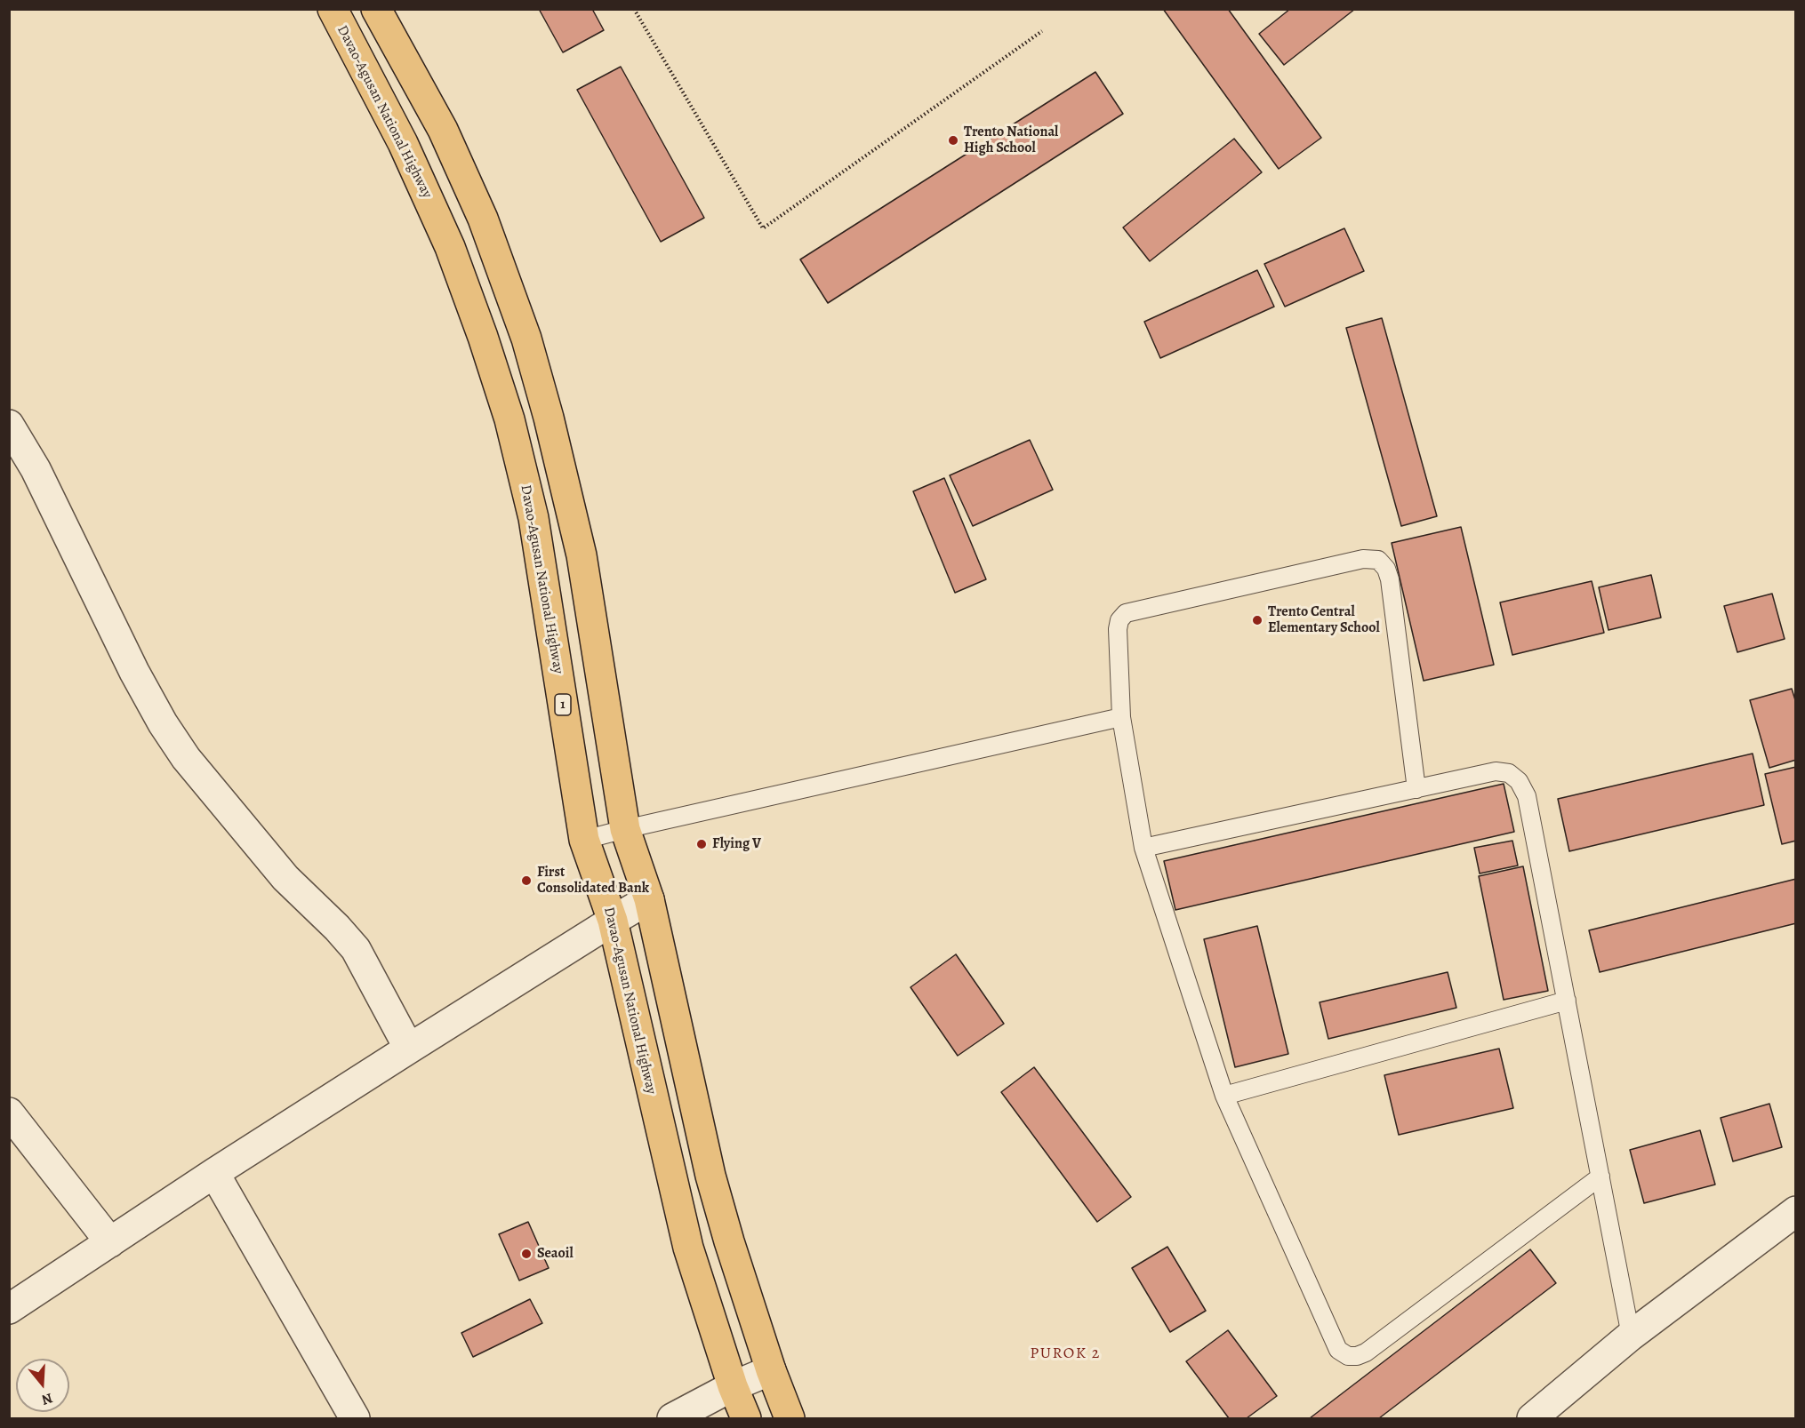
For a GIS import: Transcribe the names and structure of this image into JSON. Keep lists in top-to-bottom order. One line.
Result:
{"streets":{"highway":["Davao-Agusan National Highway","1"]},"districts":["PUROK 2"],"places":["Trento National High School","Trento Central Elementary School","Flying V","First Consolidated Bank","Seaoil"],"north":"bottom"}
